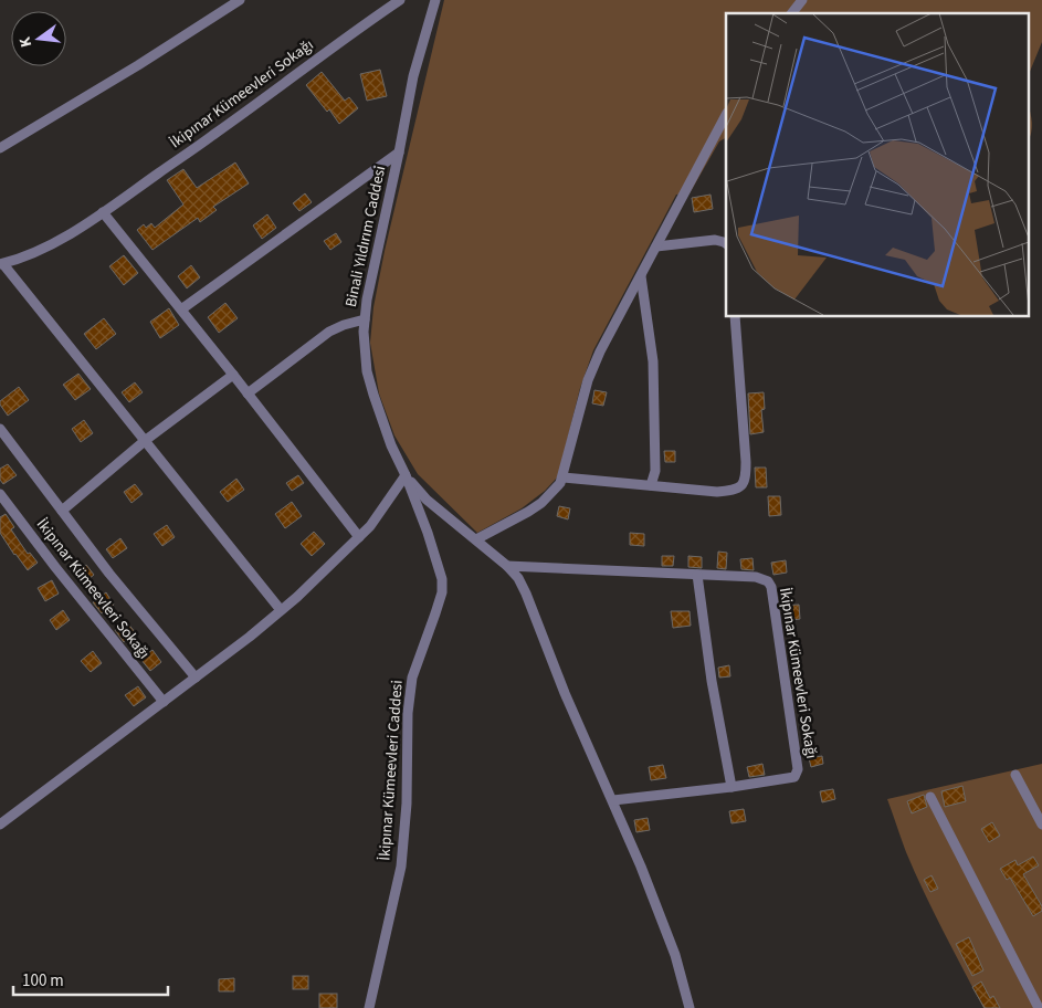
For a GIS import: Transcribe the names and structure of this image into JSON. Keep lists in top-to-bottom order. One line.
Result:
{"streets":{"street":["İkipınar Kümeevleri Sokağı","Binali Yıldırım Caddesi","İkipınar Kümeevleri Caddesi"]},"crossings":[["Binali Yıldırım Caddesi","İkipınar Kümeevleri Caddesi"]],"scale_bar":"100 m","north":"left"}
